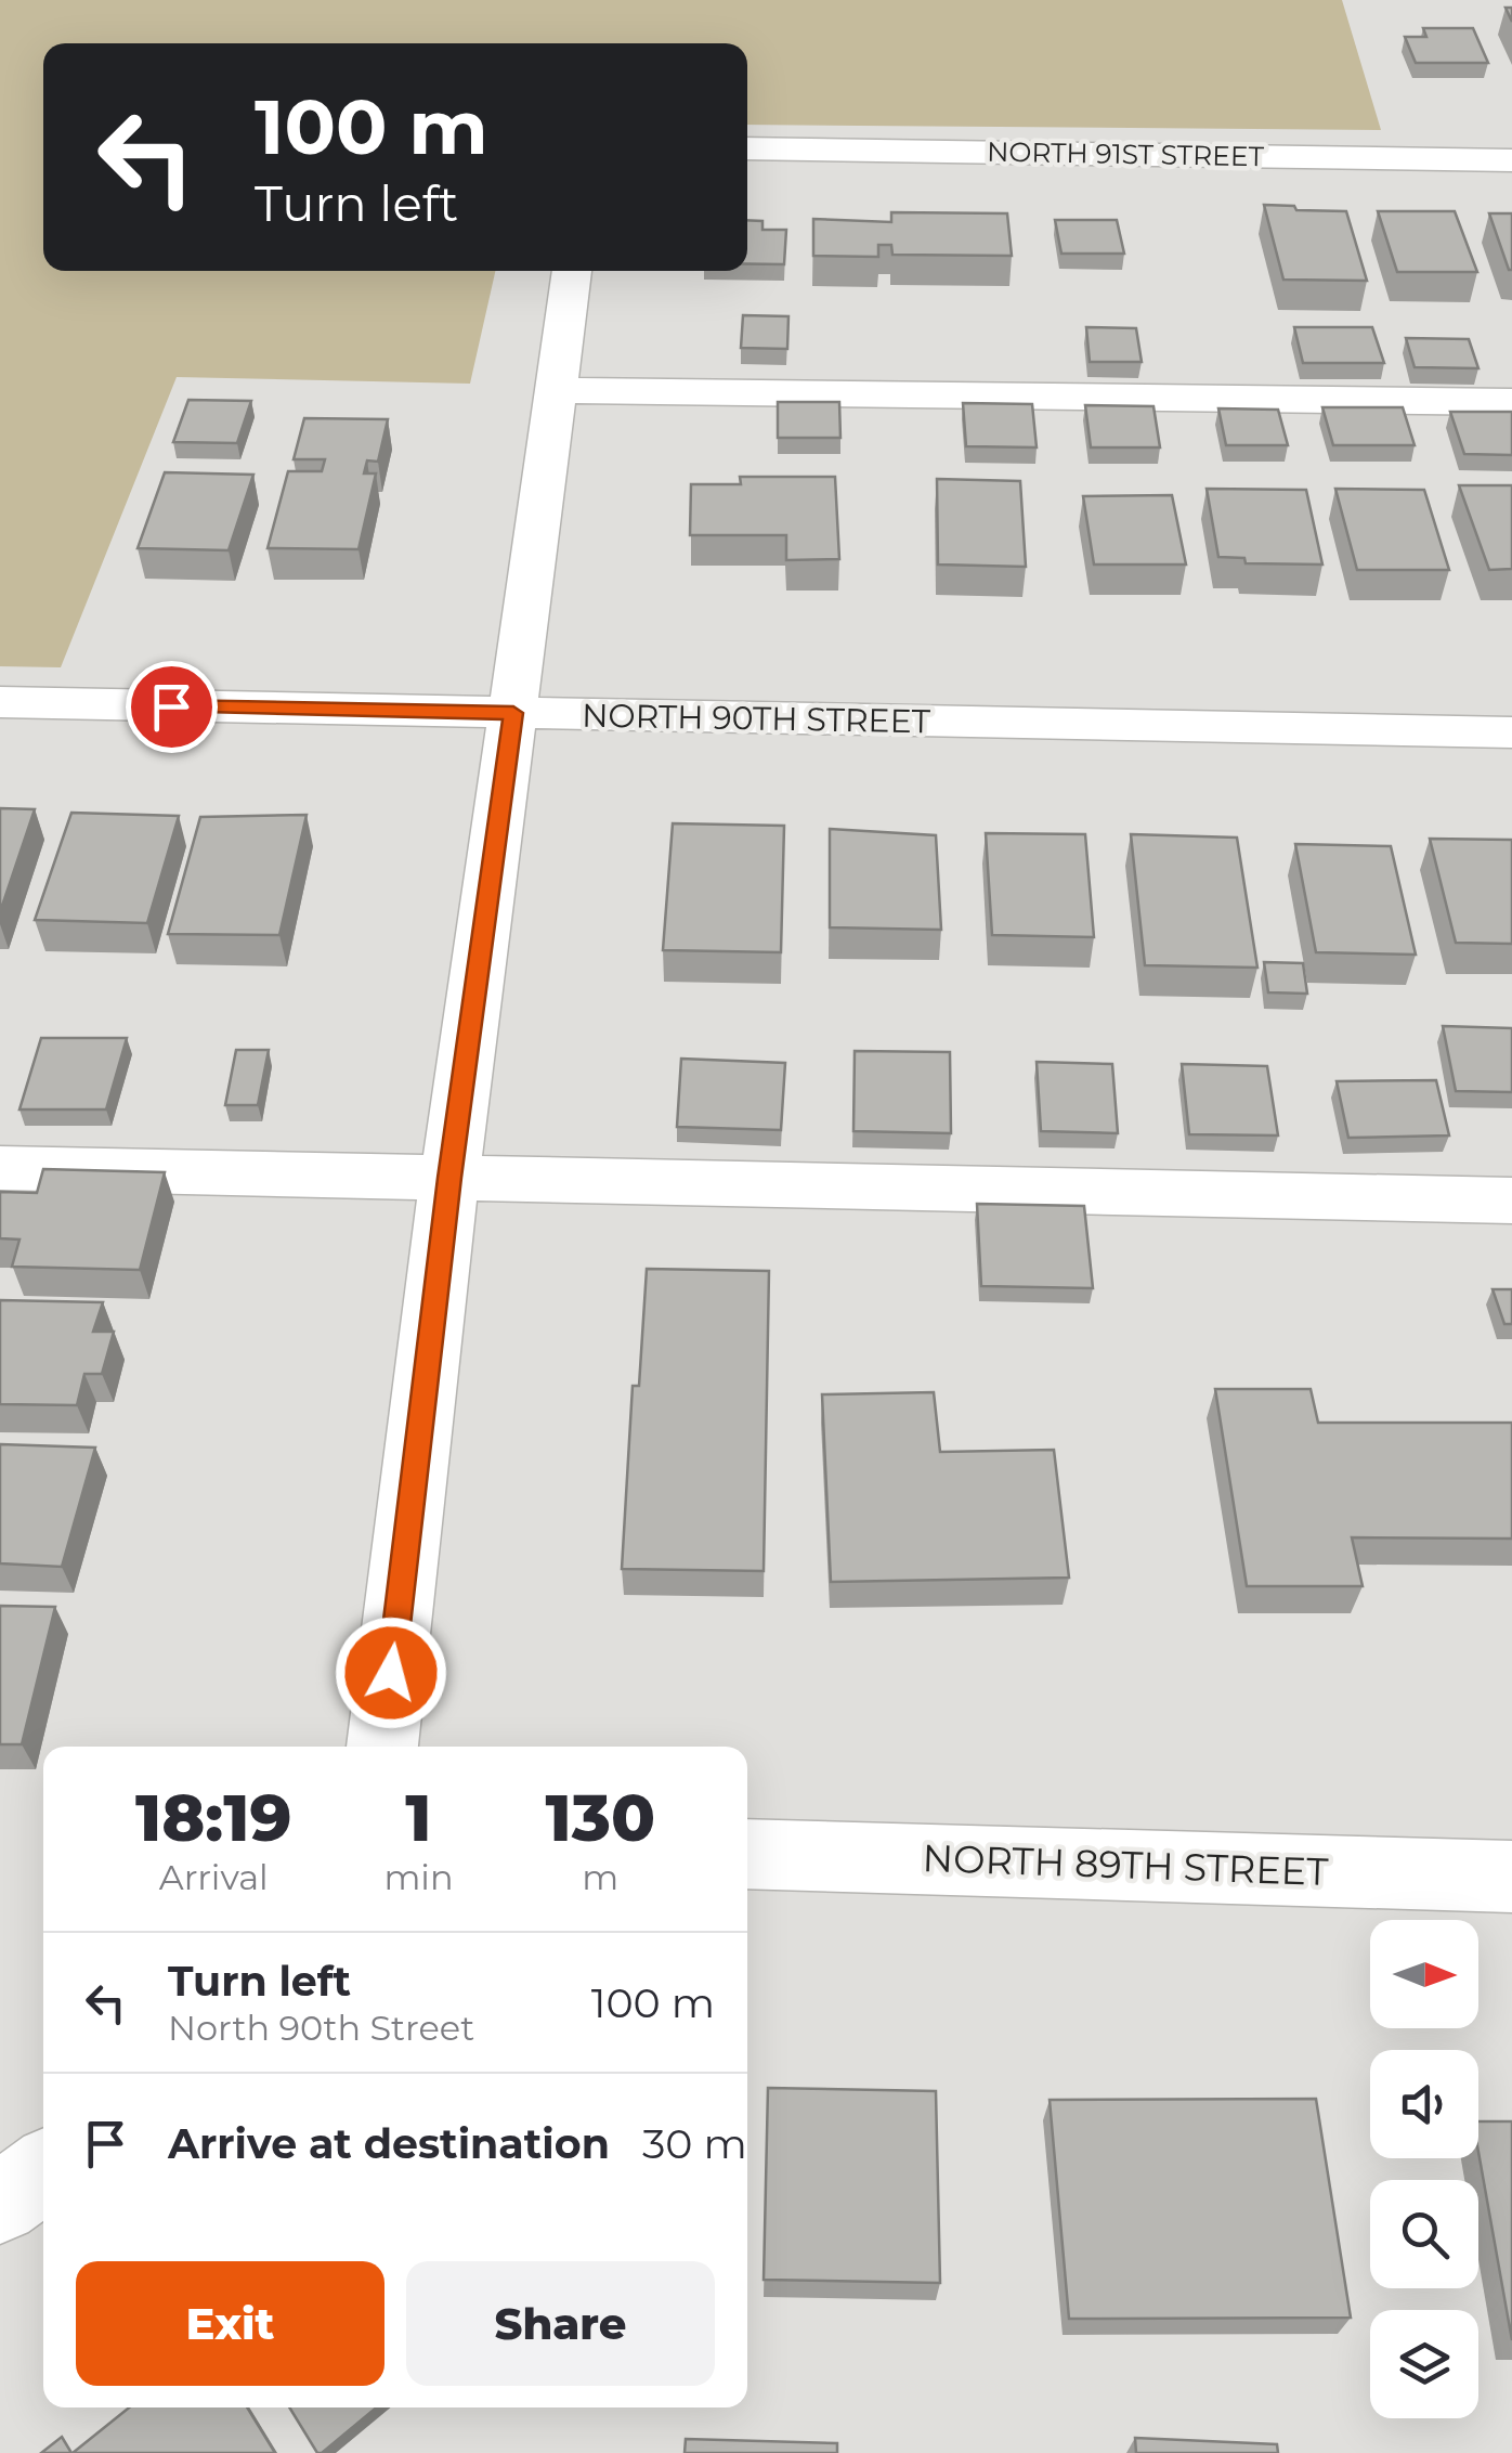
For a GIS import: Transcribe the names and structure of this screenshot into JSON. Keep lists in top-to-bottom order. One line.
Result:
{"streets":{"street":["NORTH 91ST STREET","NORTH 90TH STREET","NORTH 89TH STREET"]},"north":"right","page":{"turn":["100 m","Turn left"],"eta":["18:19","Arrival","1","min","130","m"],"list":[{"name":"Turn left","note":"North 90th Street","value":"100 m"},{"name":"Arrive at destination","value":"30 m"}],"buttons":["Exit","Share"]}}
